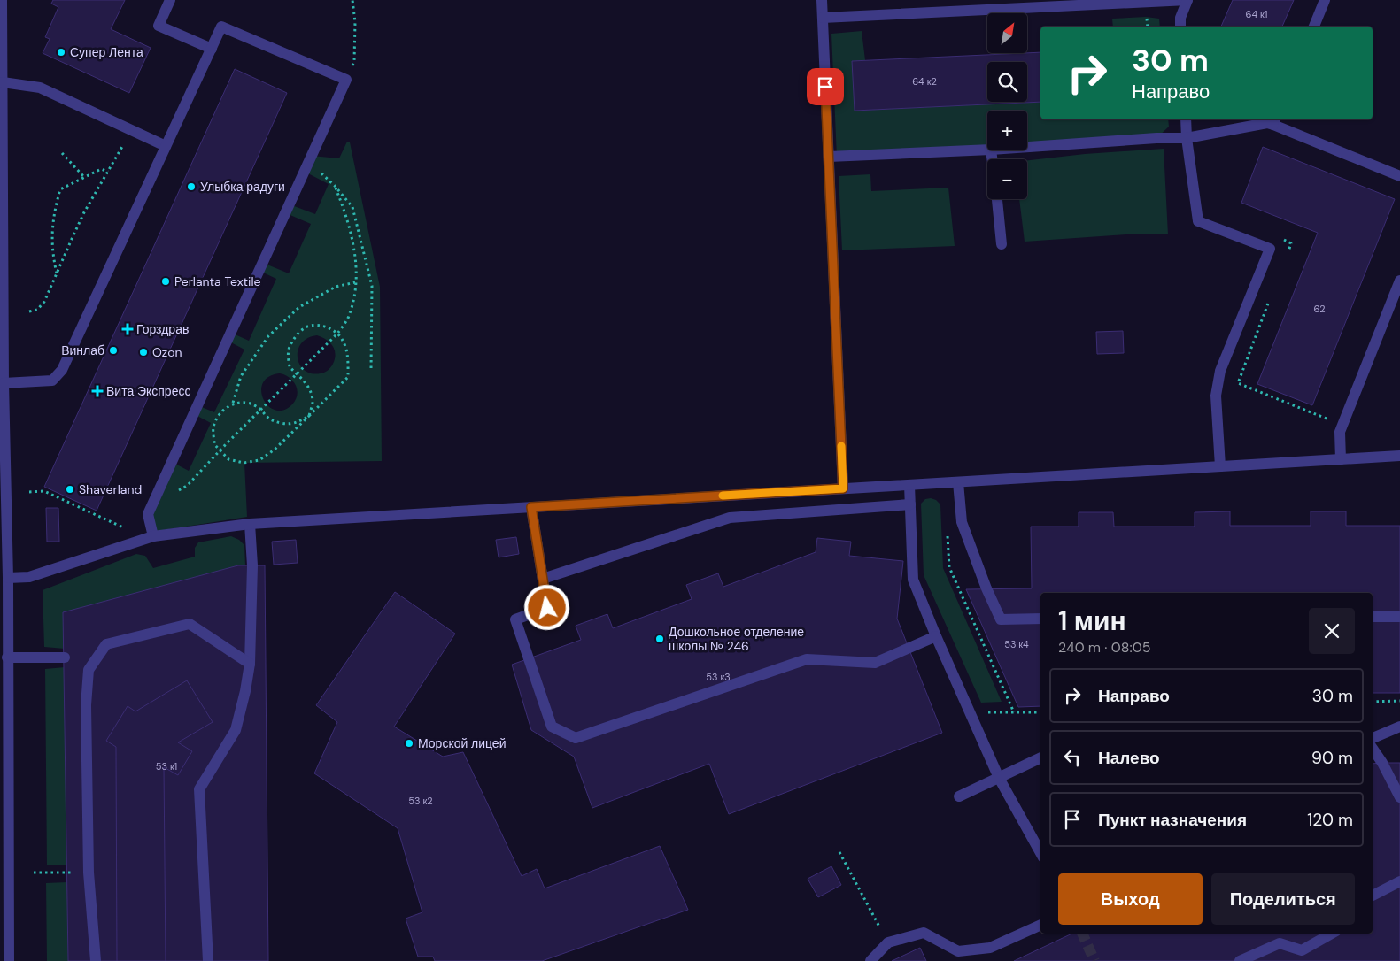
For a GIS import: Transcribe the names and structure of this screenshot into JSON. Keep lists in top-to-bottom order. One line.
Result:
{"places":{"other":["Супер Лента","Улыбка радуги","Perlanta Textile","Винлаб","Ozon","Shaverland","Дошкольное отделение школы № 246","Морской лицей"],"health":["Горздрав","Вита Экспресс"]},"house_numbers":["64 к1","64 к2","62","53 к4","53 к3","53 к1","53 к2"],"north":"top right","page":{"map_buttons":["+","−"],"turn":["30 m","Направо"],"heading":["1 мин","240 m · 08:05"],"list":[{"name":"Направо","value":"30 m"},{"name":"Налево","value":"90 m"},{"name":"Пункт назначения","value":"120 m"}],"buttons":["Выход","Поделиться"]}}
